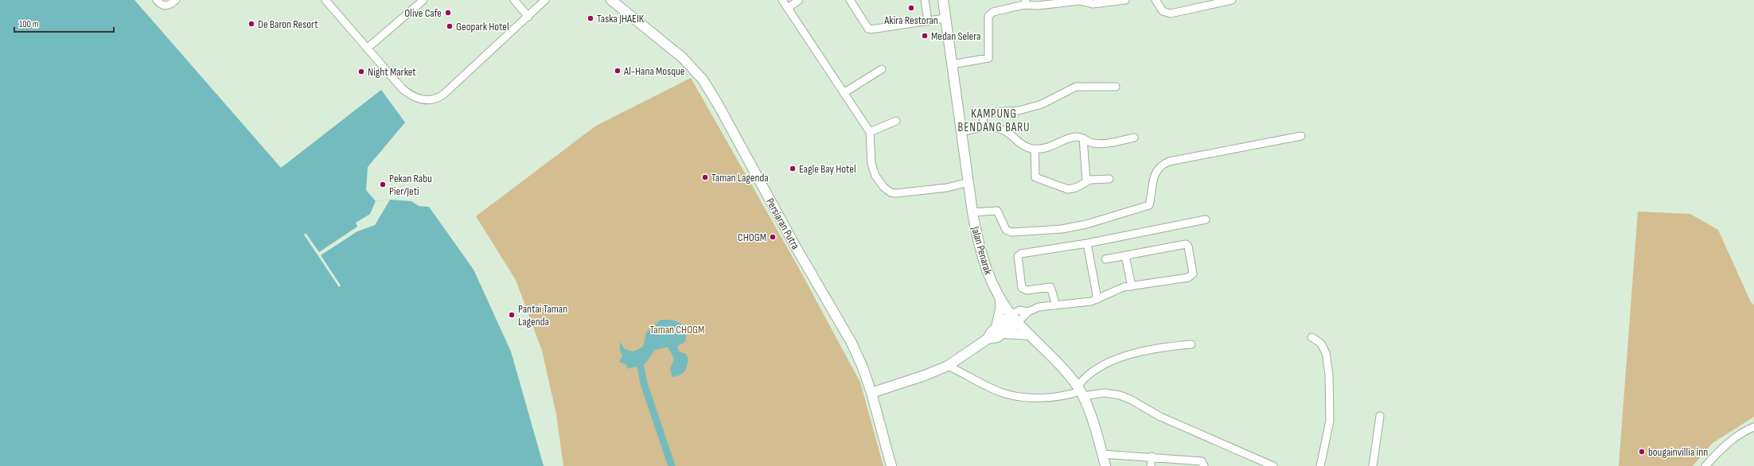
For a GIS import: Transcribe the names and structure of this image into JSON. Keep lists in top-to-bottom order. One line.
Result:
{"streets":{"main road":["Persiaran Putra","Jalan Penarak"]},"districts":["KAMPUNG BENDANG BARU"],"parks":["Taman CHOGM"],"places":["Akira Restoran","Olive Cafe","Taska JHAEIK","De Baron Resort","Geopark Hotel","Medan Selera","Al-Hana Mosque","Night Market","Eagle Bay Hotel","Taman Lagenda","Pekan Rabu Pier/Jeti","CHOGM","Pantai Taman Lagenda","bougainvillia inn"],"scale_bar":"100 m"}
